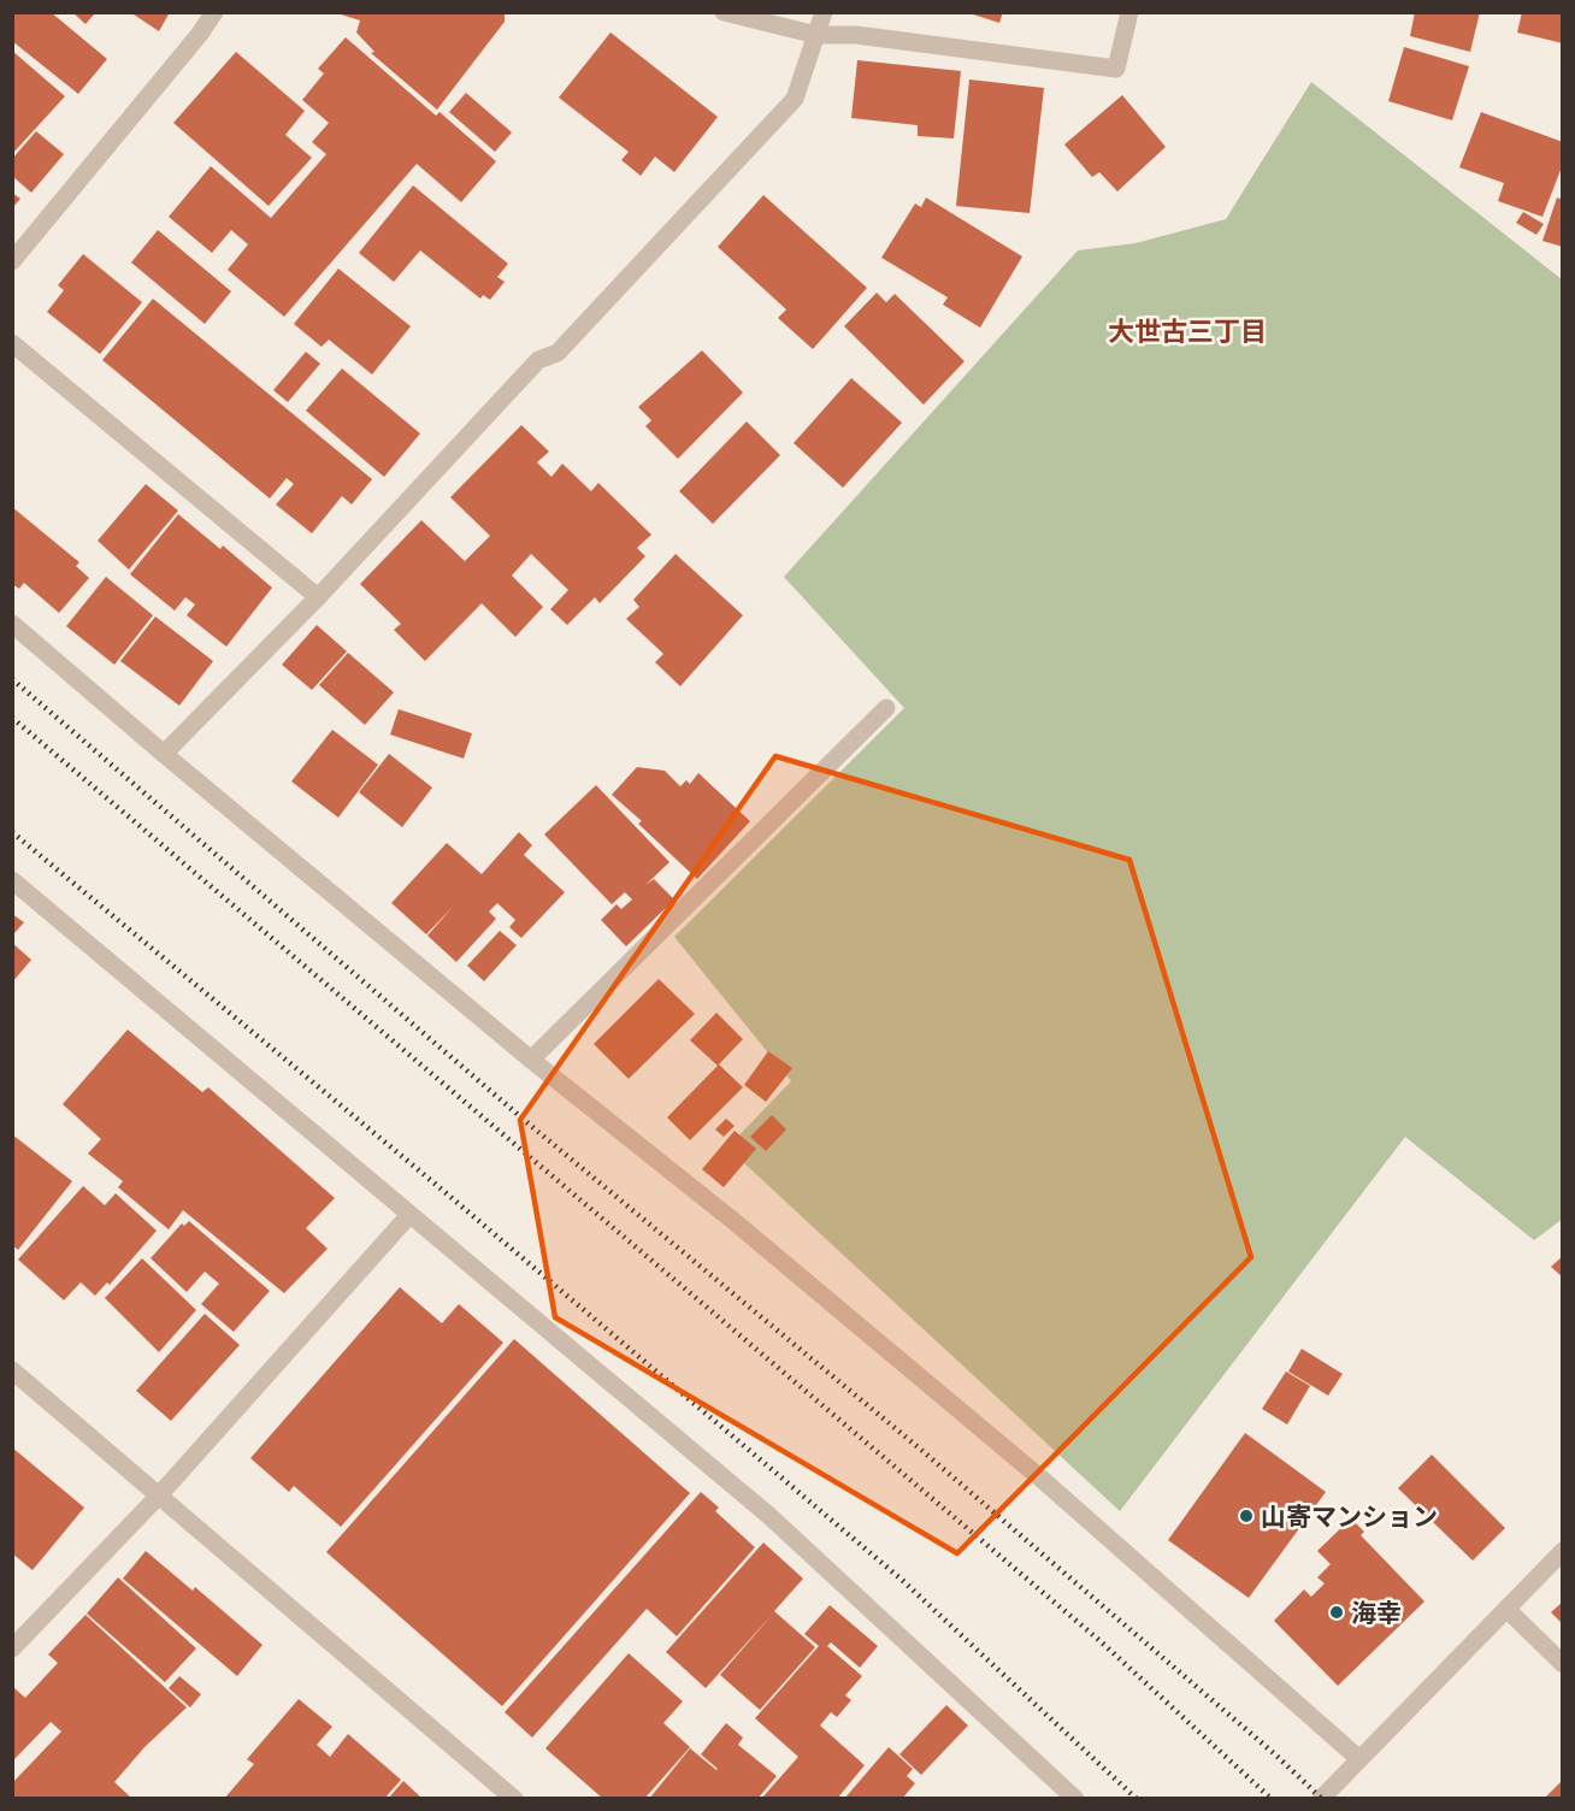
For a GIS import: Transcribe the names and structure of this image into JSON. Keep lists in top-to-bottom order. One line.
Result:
{"districts":["大世古三丁目"],"places":["山寄マンション","海幸"]}
